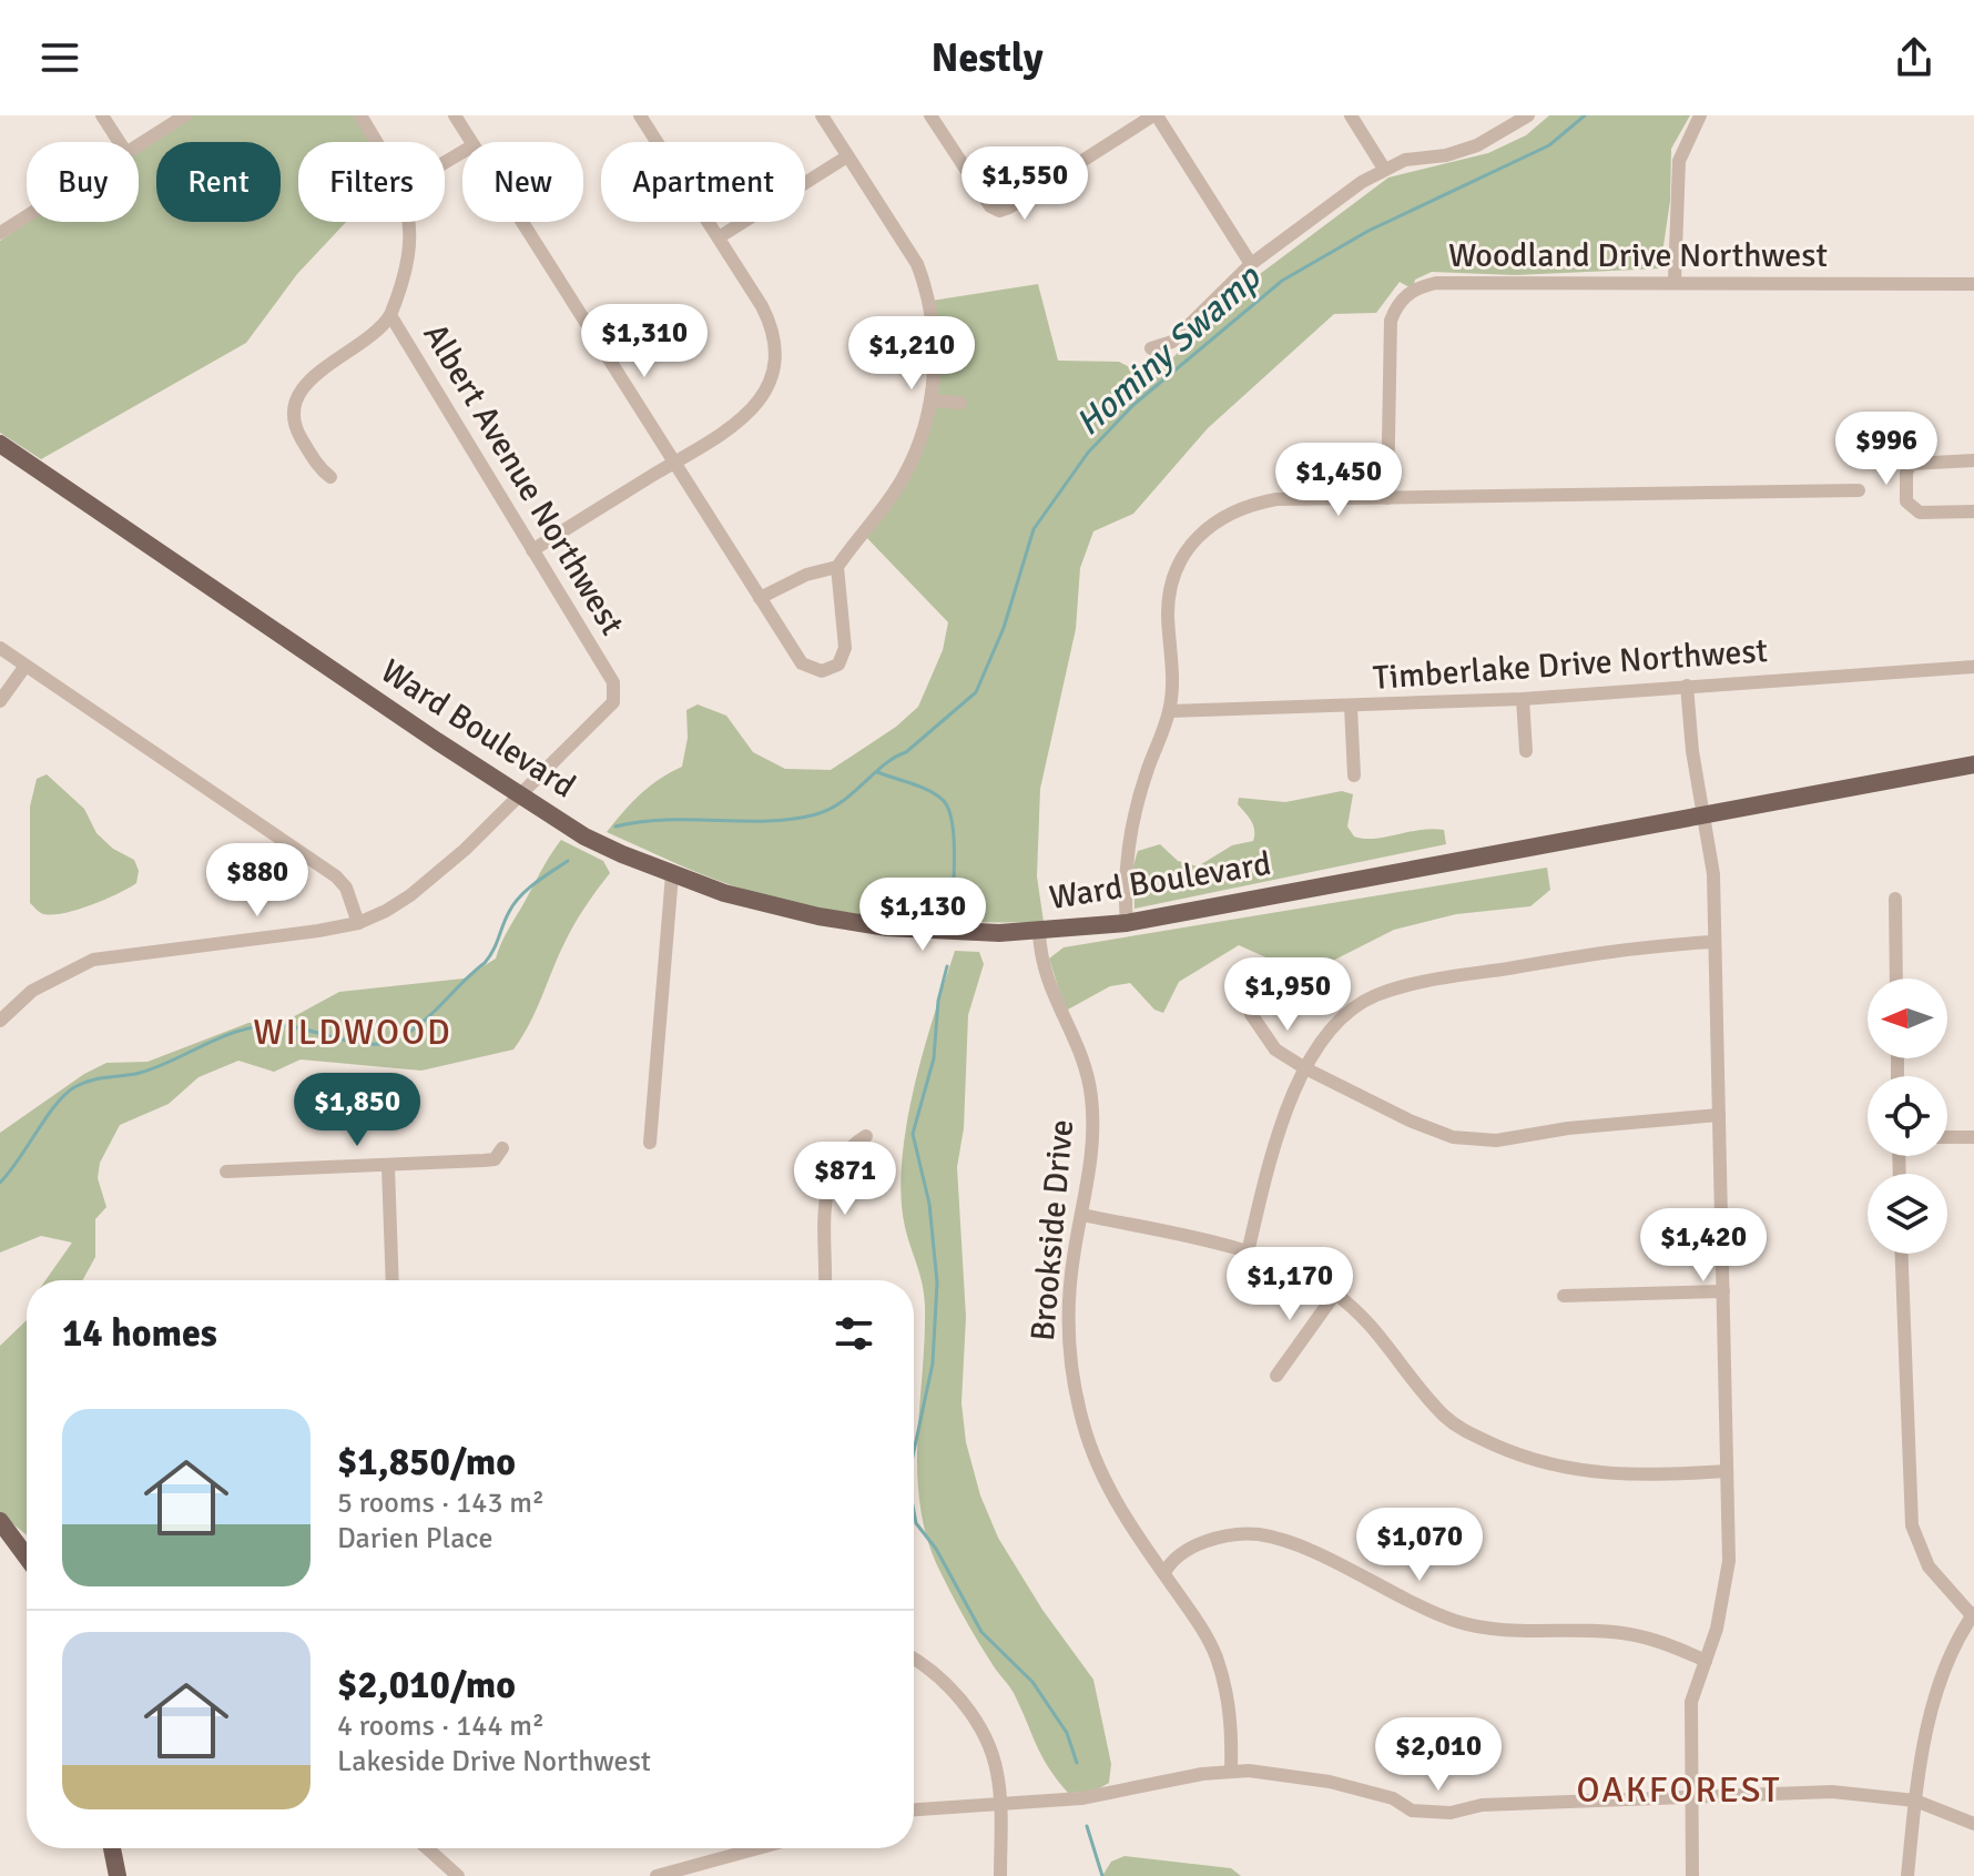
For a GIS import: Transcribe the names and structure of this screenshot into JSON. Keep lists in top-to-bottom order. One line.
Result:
{"streets":{"main road":["Ward Boulevard"],"street":["Woodland Drive Northwest","Albert Avenue Northwest","Timberlake Drive Northwest","Brookside Drive"]},"crossings":[["Albert Avenue Northwest","Ward Boulevard"],["Ward Boulevard","Brookside Drive"]],"districts":["WILDWOOD","OAKFOREST"],"water":["Hominy Swamp"],"north":"left","page":{"header":"Nestly","chip":["Buy","Rent","Filters","New","Apartment"],"price":["$1,550","$1,310","$1,210","$996","$1,450","$880","$1,130","$1,950","$1,850","$871","$1,420","$1,170","$1,070","$2,010"],"heading":"14 homes","list":[{"name":"$1,850/mo","note":"5 rooms · 143 m² · Darien Place"},{"name":"$2,010/mo","note":"4 rooms · 144 m² · Lakeside Drive Northwest"}]}}
